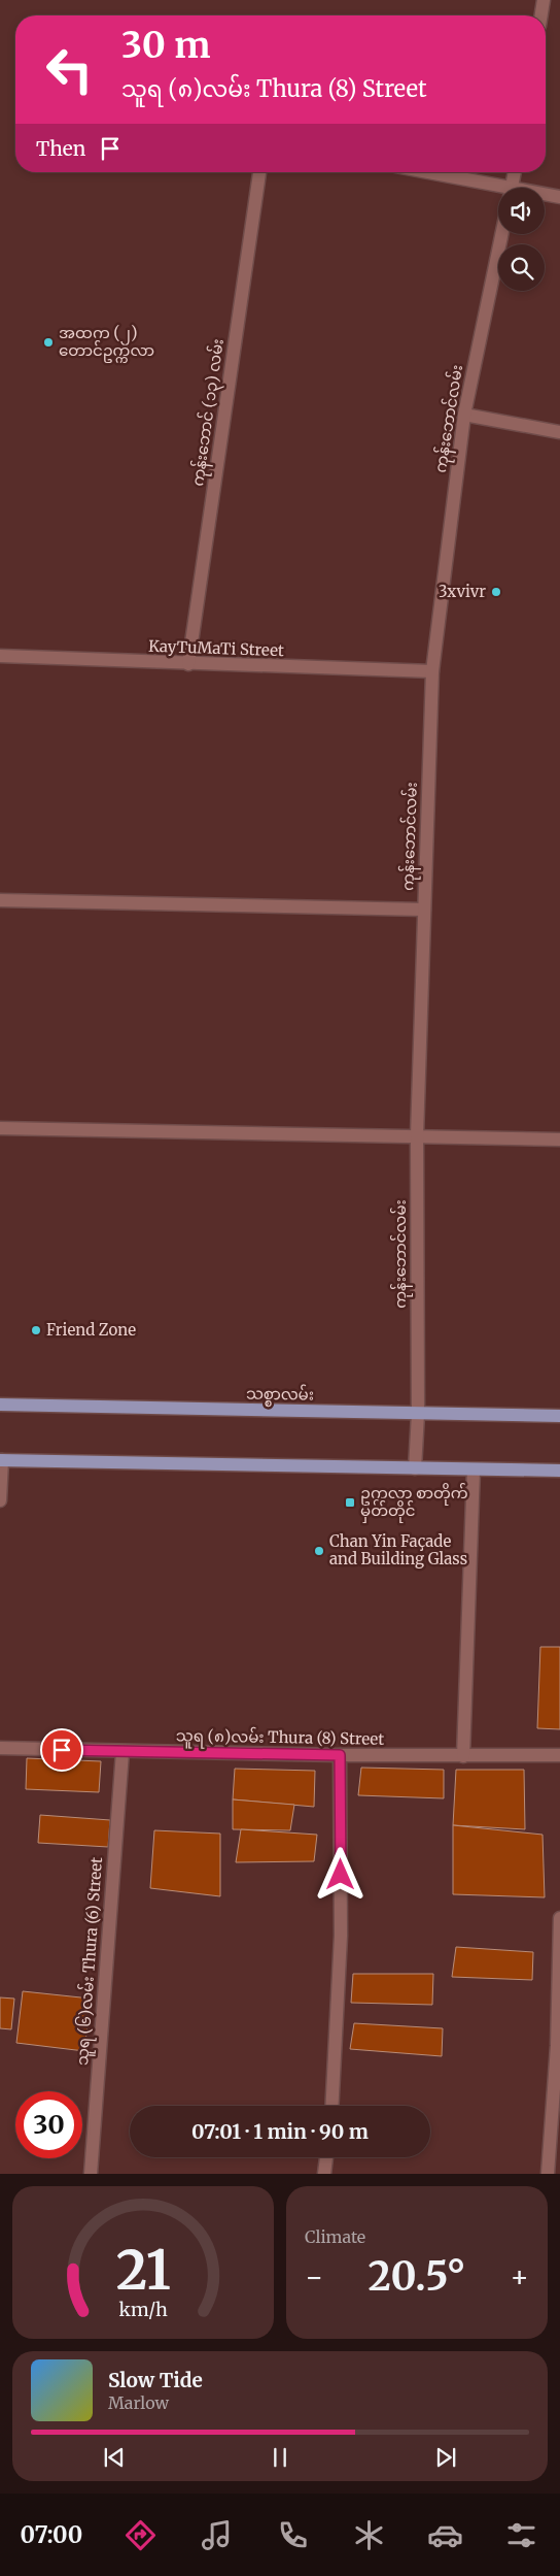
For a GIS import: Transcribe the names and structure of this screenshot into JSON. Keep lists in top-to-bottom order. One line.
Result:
{"streets":{"main road":["သစ္စာလမ်း"],"street":["ကုန်းဘောင် (၁၃) လမ်း","ကုန်းဘောင်လမ်း","KayTuMaTi Street","သူရ (၈)လမ်း Thura (8) Street","သူရ (၆)လမ်း Thura (6) Street"]},"crossings":[["ကုန်းဘောင် (၁၃) လမ်း","KayTuMaTi Street"],["ကုန်းဘောင်လမ်း","KayTuMaTi Street"],["ကုန်းဘောင်လမ်း","သစ္စာလမ်း"],["သူရ (၈)လမ်း Thura (8) Street","သူရ (၆)လမ်း Thura (6) Street"]],"places":{"other":["အထက (၂) တောင်ဥက္ကလာ","3xvivr","Friend Zone","Chan Yin Façade and Building Glass"],"transit":["ဥက္ကလာ စာတိုက် မှတ်တိုင်"]},"page":{"turn":["30 m","သူရ (၈)လမ်း Thura (8) Street"],"then":"Then","limit":"30","trip":"07:01 · 1 min · 90 m","tile":"Climate","heat":["−","20.5°","+"],"song":["Slow Tide","Marlow"],"tabs":"07:00","gauge":["21","km/h"]}}
